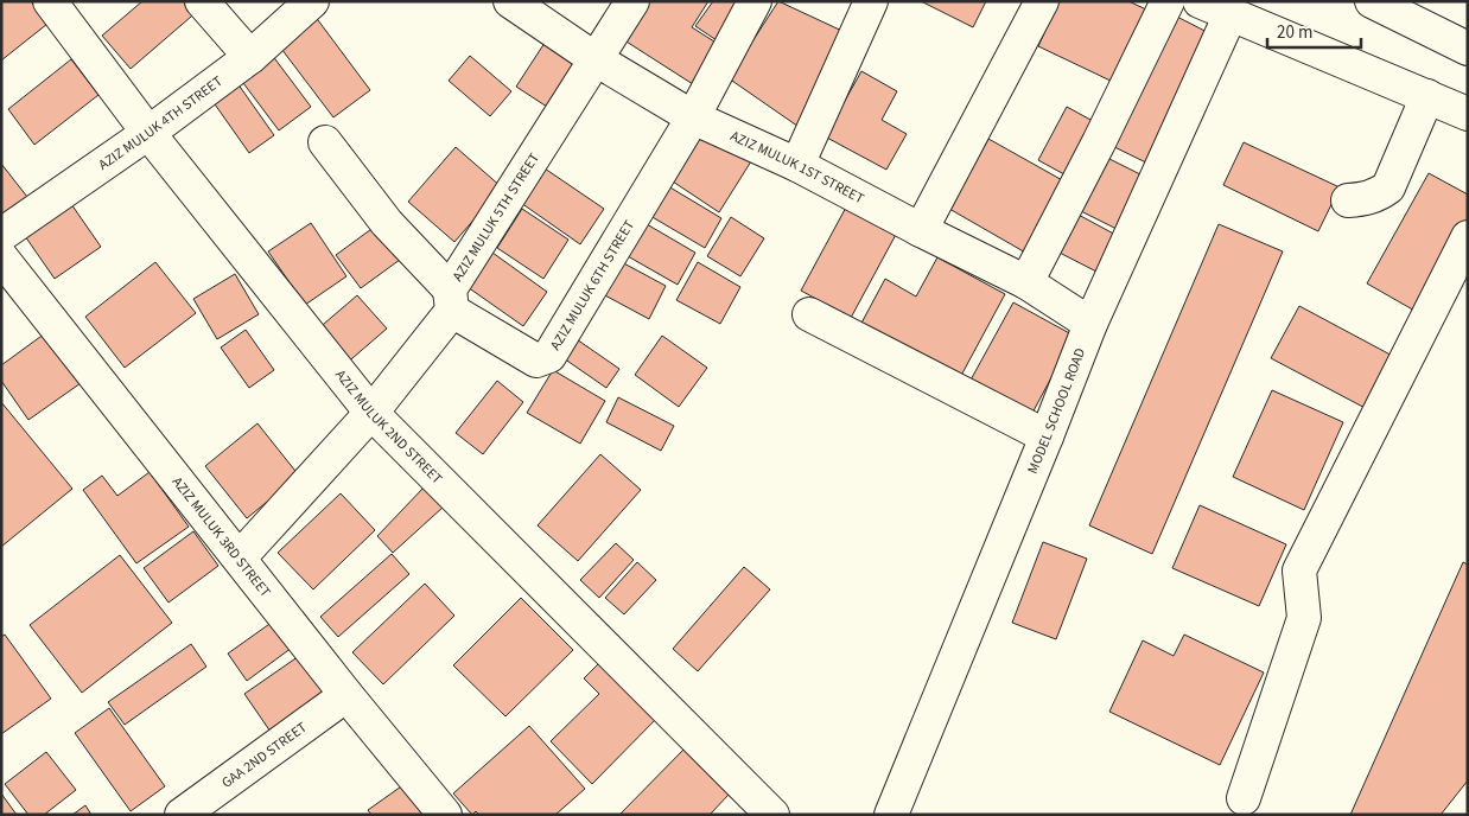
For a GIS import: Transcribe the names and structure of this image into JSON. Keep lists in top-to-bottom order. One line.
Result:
{"streets":{"street":["AZIZ MULUK 4TH STREET","AZIZ MULUK 1ST STREET","AZIZ MULUK 5TH STREET","AZIZ MULUK 6TH STREET","MODEL SCHOOL ROAD","AZIZ MULUK 2ND STREET","AZIZ MULUK 3RD STREET","GAA 2ND STREET"]},"crossings":[["AZIZ MULUK 4TH STREET","AZIZ MULUK 2ND STREET"],["AZIZ MULUK 1ST STREET","AZIZ MULUK 5TH STREET"],["AZIZ MULUK 1ST STREET","AZIZ MULUK 6TH STREET"],["AZIZ MULUK 1ST STREET","MODEL SCHOOL ROAD"],["AZIZ MULUK 5TH STREET","AZIZ MULUK 6TH STREET"],["AZIZ MULUK 5TH STREET","AZIZ MULUK 2ND STREET"],["AZIZ MULUK 5TH STREET","AZIZ MULUK 3RD STREET"],["AZIZ MULUK 3RD STREET","GAA 2ND STREET"]],"scale_bar":"20 m"}
